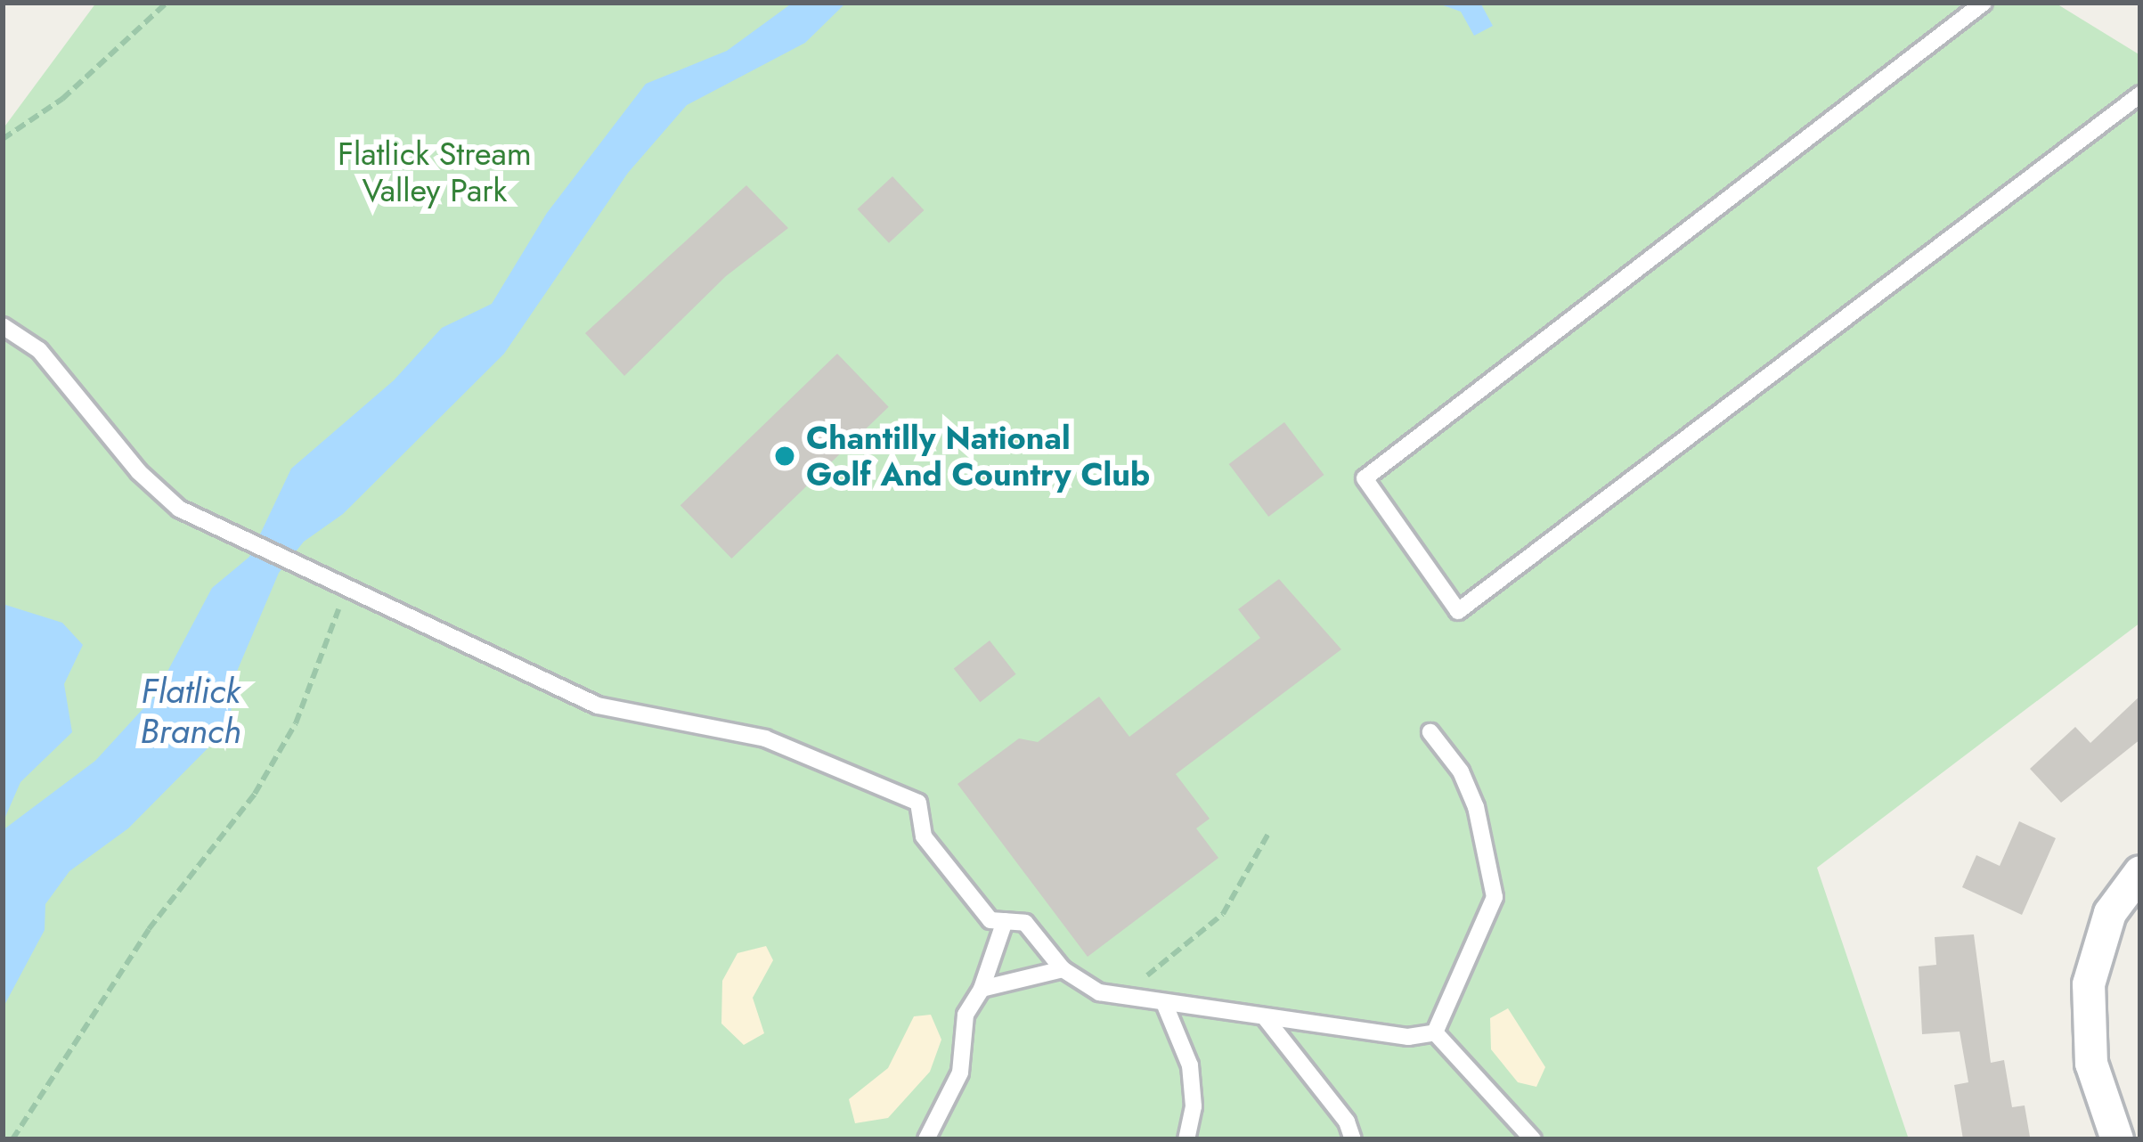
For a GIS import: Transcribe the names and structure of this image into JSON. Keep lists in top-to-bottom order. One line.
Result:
{"water":["Flatlick Branch"],"parks":["Flatlick Stream Valley Park"],"places":["Chantilly National Golf And Country Club"]}
